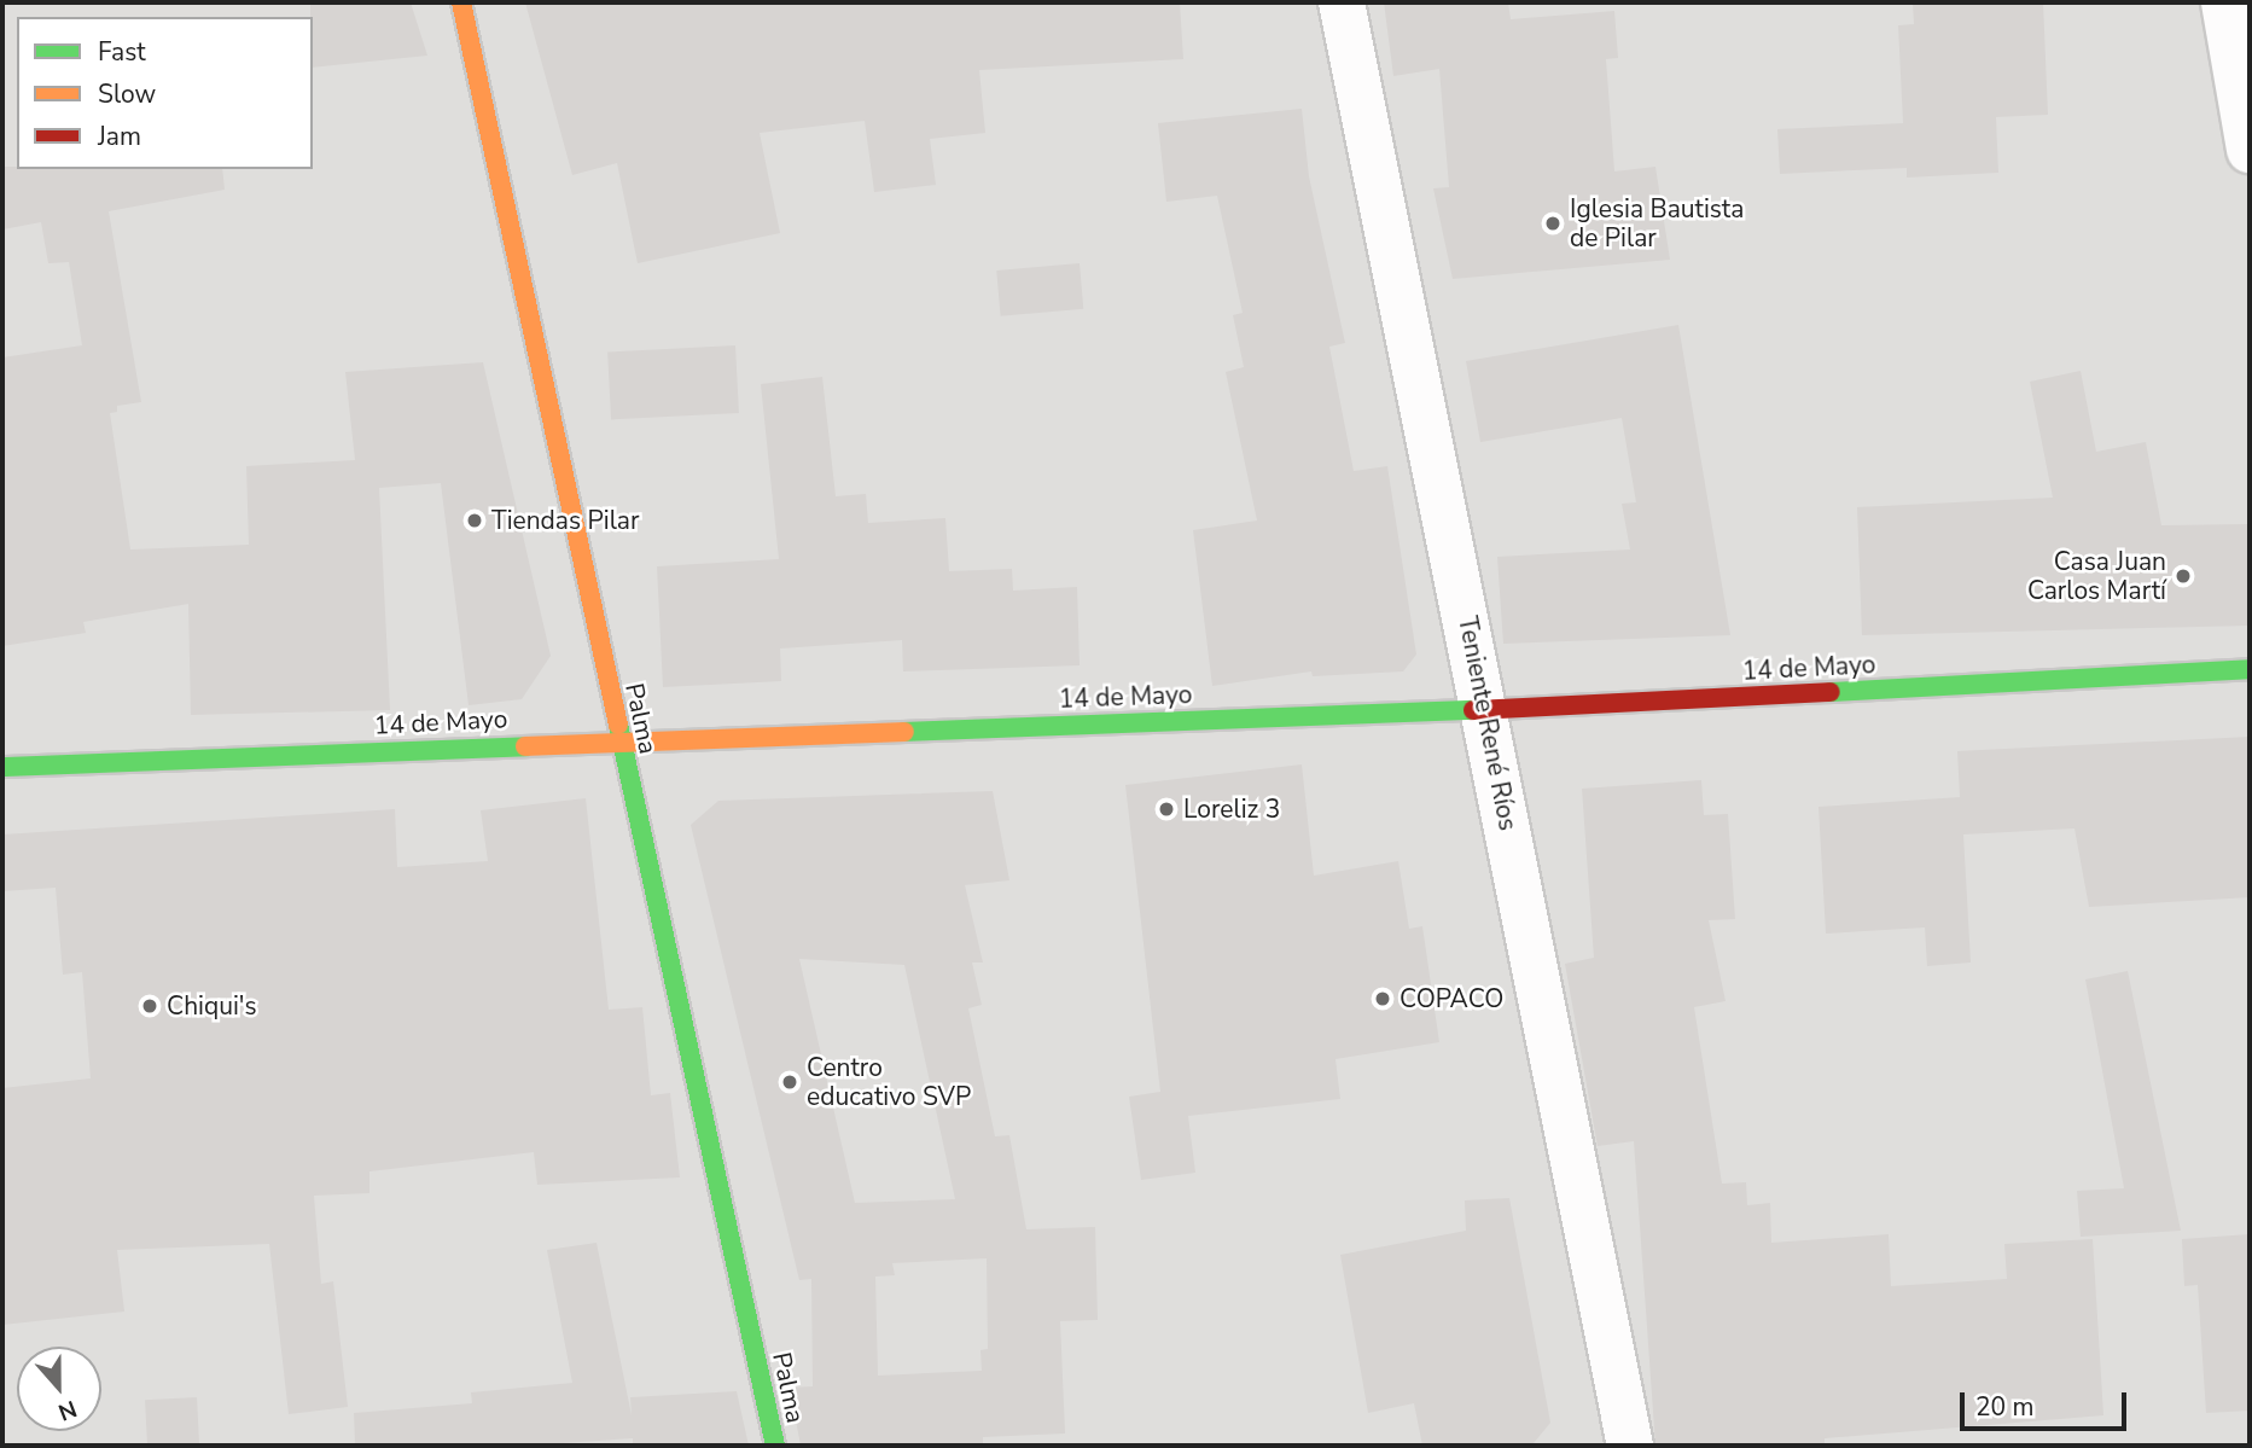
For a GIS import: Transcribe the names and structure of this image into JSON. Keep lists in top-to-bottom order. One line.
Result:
{"streets":{"main road":["14 de Mayo","Palma"],"street":["Teniente René Ríos"]},"crossings":[["14 de Mayo","Palma"],["14 de Mayo","Teniente René Ríos"]],"places":["Iglesia Bautista de Pilar","Tiendas Pilar","Casa Juan Carlos Martí","Loreliz 3","COPACO","Chiqui's","Centro educativo SVP"],"legend":["Fast","Slow","Jam"],"scale_bar":"20 m","north":"bottom"}
